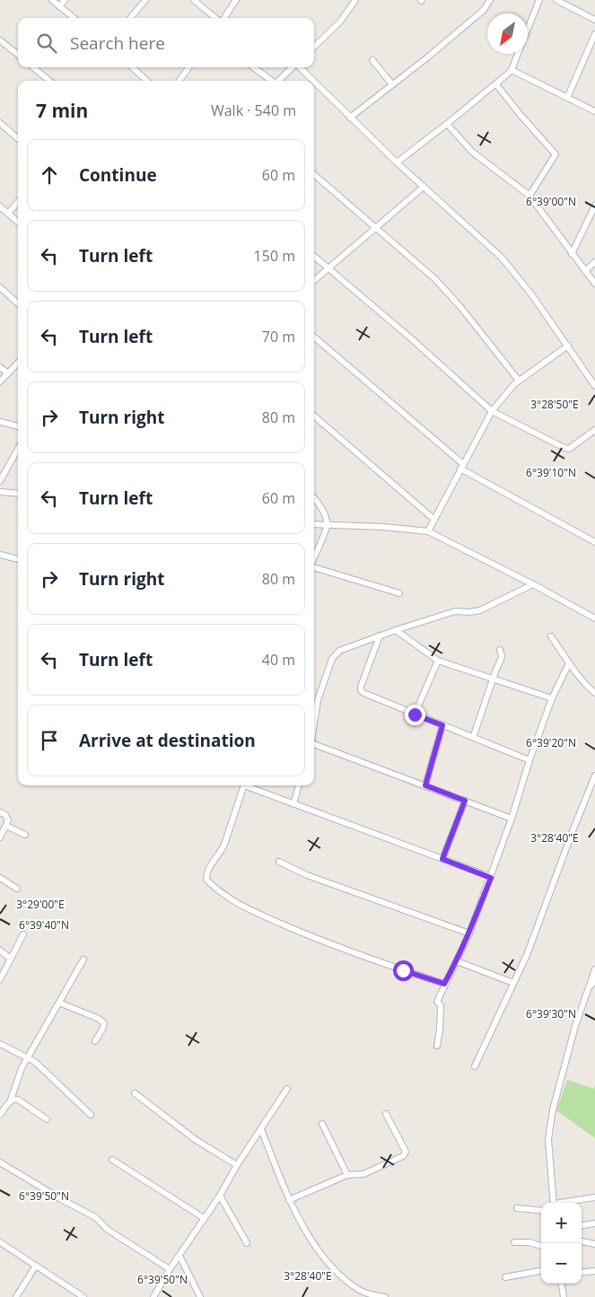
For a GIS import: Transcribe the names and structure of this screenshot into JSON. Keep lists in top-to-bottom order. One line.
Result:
{"north":"bottom left","page":{"search":"Search here","heading":["7 min","Walk · 540 m"],"list":[["Continue","60 m"],["Turn left","150 m"],["Turn left","70 m"],["Turn right","80 m"],["Turn left","60 m"],["Turn right","80 m"],["Turn left","40 m"],"Arrive at destination"],"map_buttons":["+","−"]},"coordinates":["6°39'00\"N","3°28'50\"E","6°39'10\"N","6°39'20\"N","3°28'40\"E","3°29'00\"E","6°39'40\"N","6°39'30\"N","6°39'50\"N"]}
